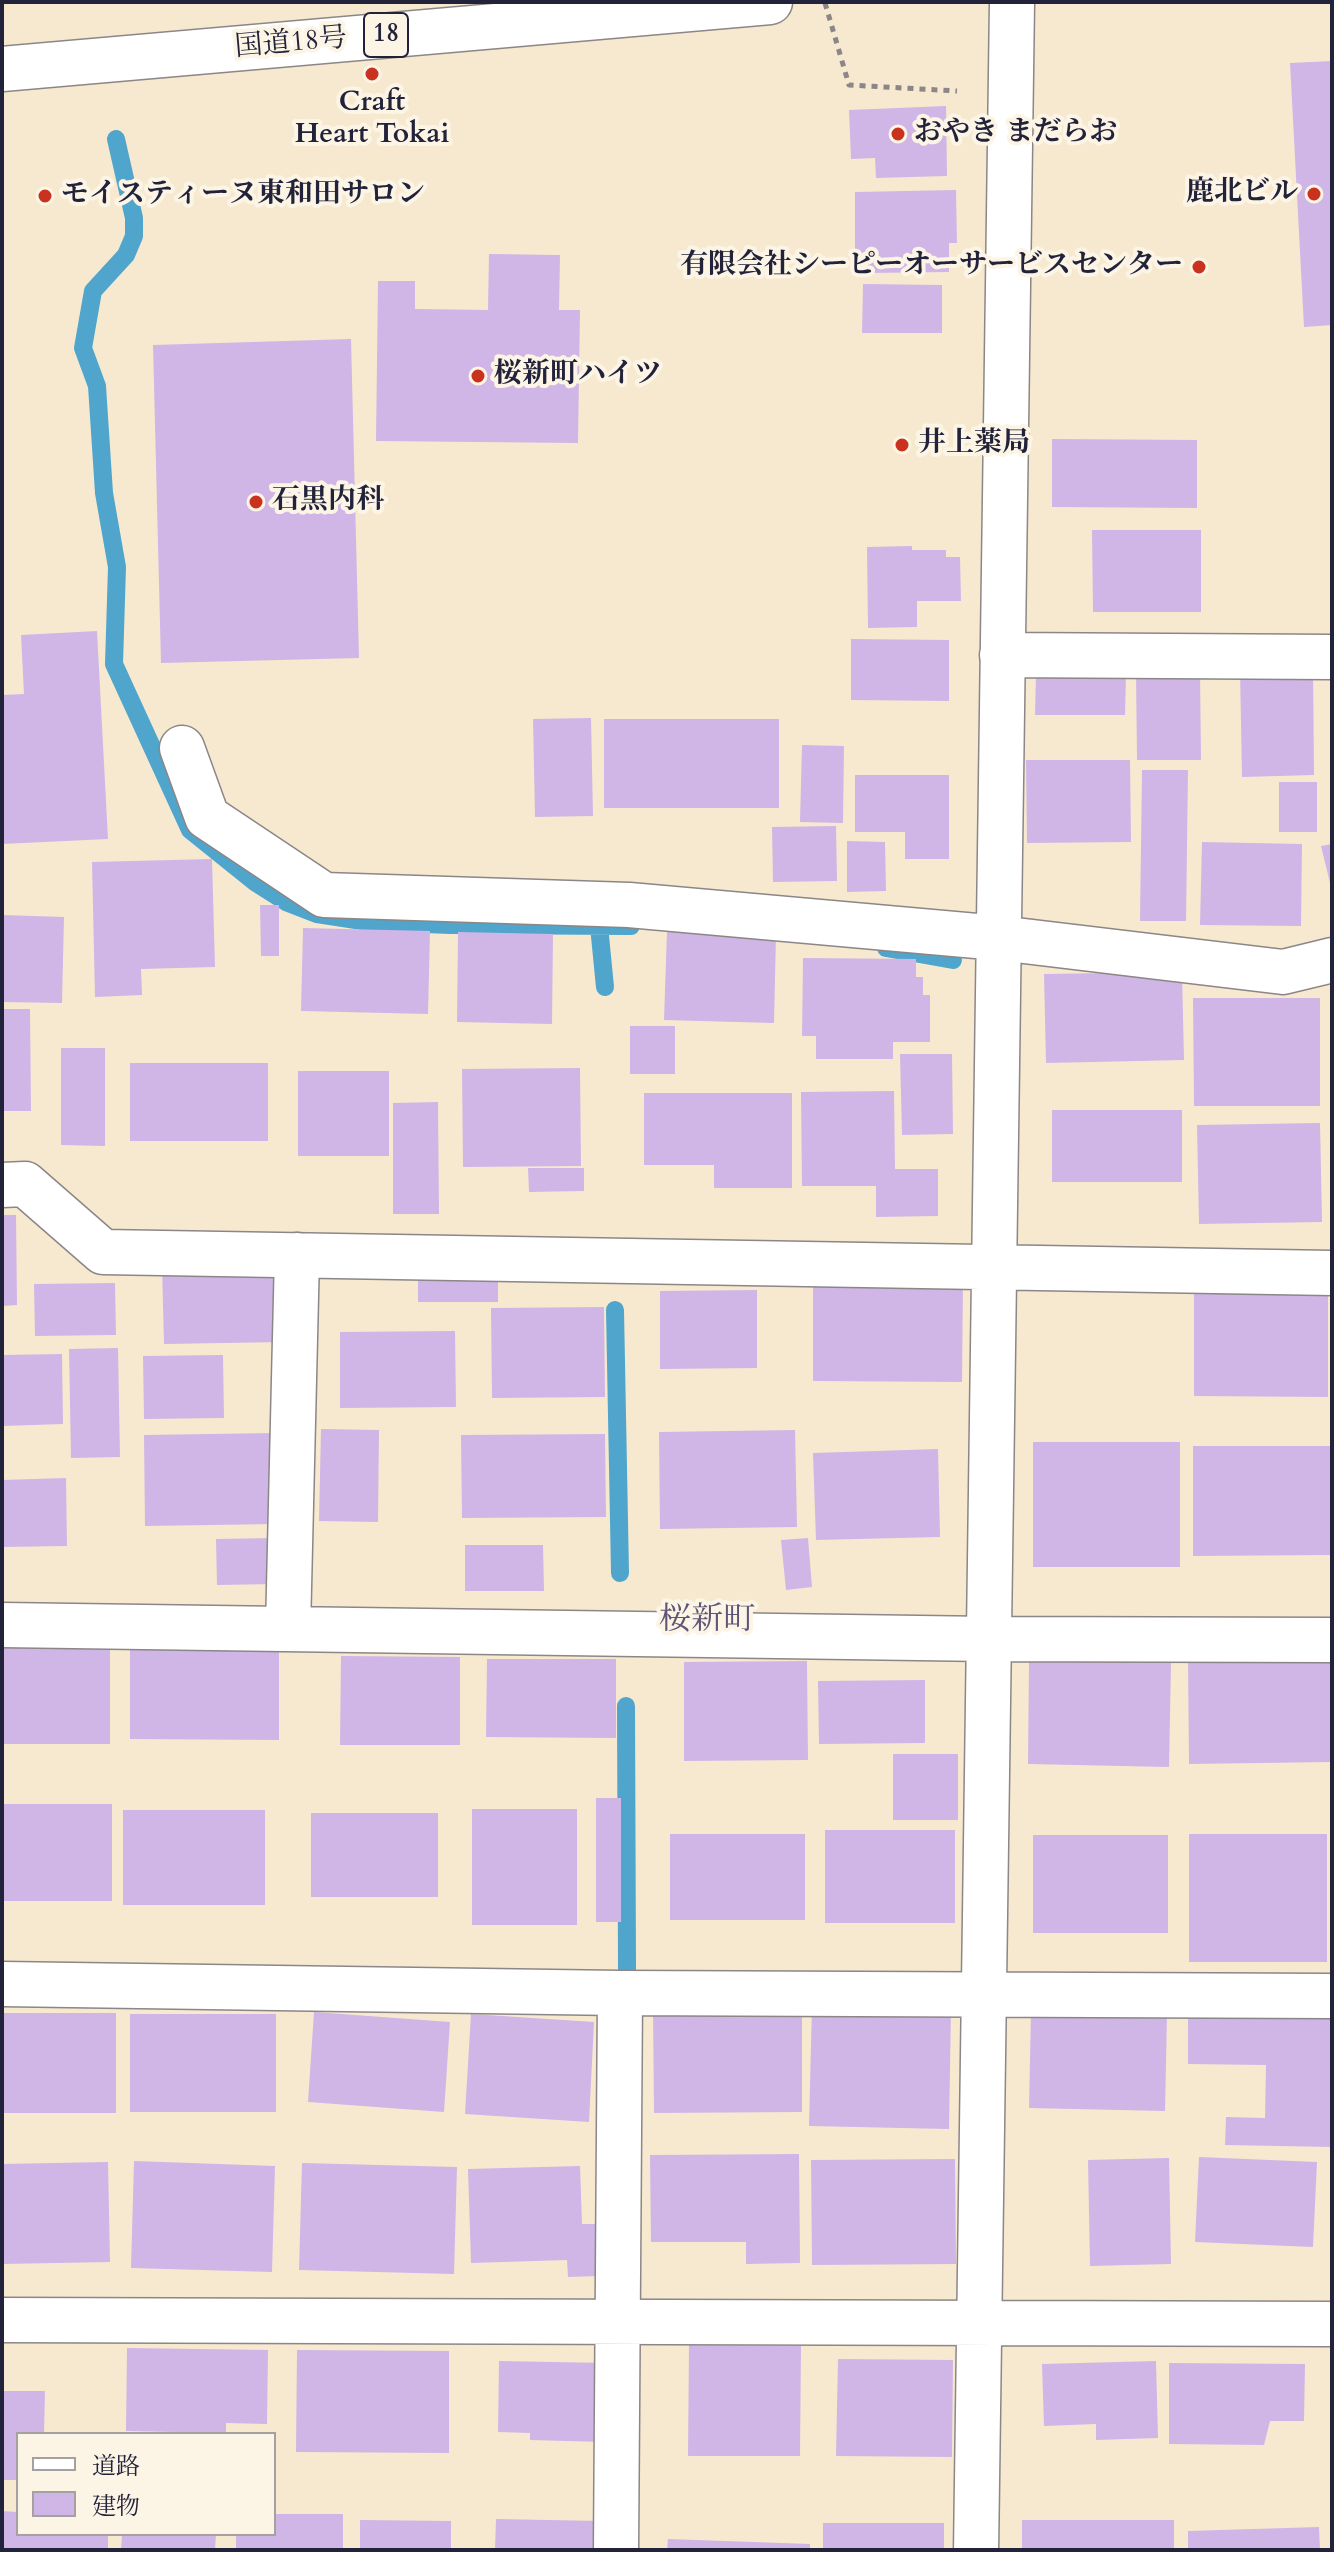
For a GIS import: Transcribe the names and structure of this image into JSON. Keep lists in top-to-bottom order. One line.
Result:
{"streets":{"main road":["18","国道18号"]},"districts":["桜新町"],"places":["Craft Heart Tokai","おやき まだらお","鹿北ビル","モイスティーヌ東和田サロン","有限会社シーピーオーサービスセンター","桜新町ハイツ","井上薬局","石黒内科"],"legend":["道路","建物"]}
